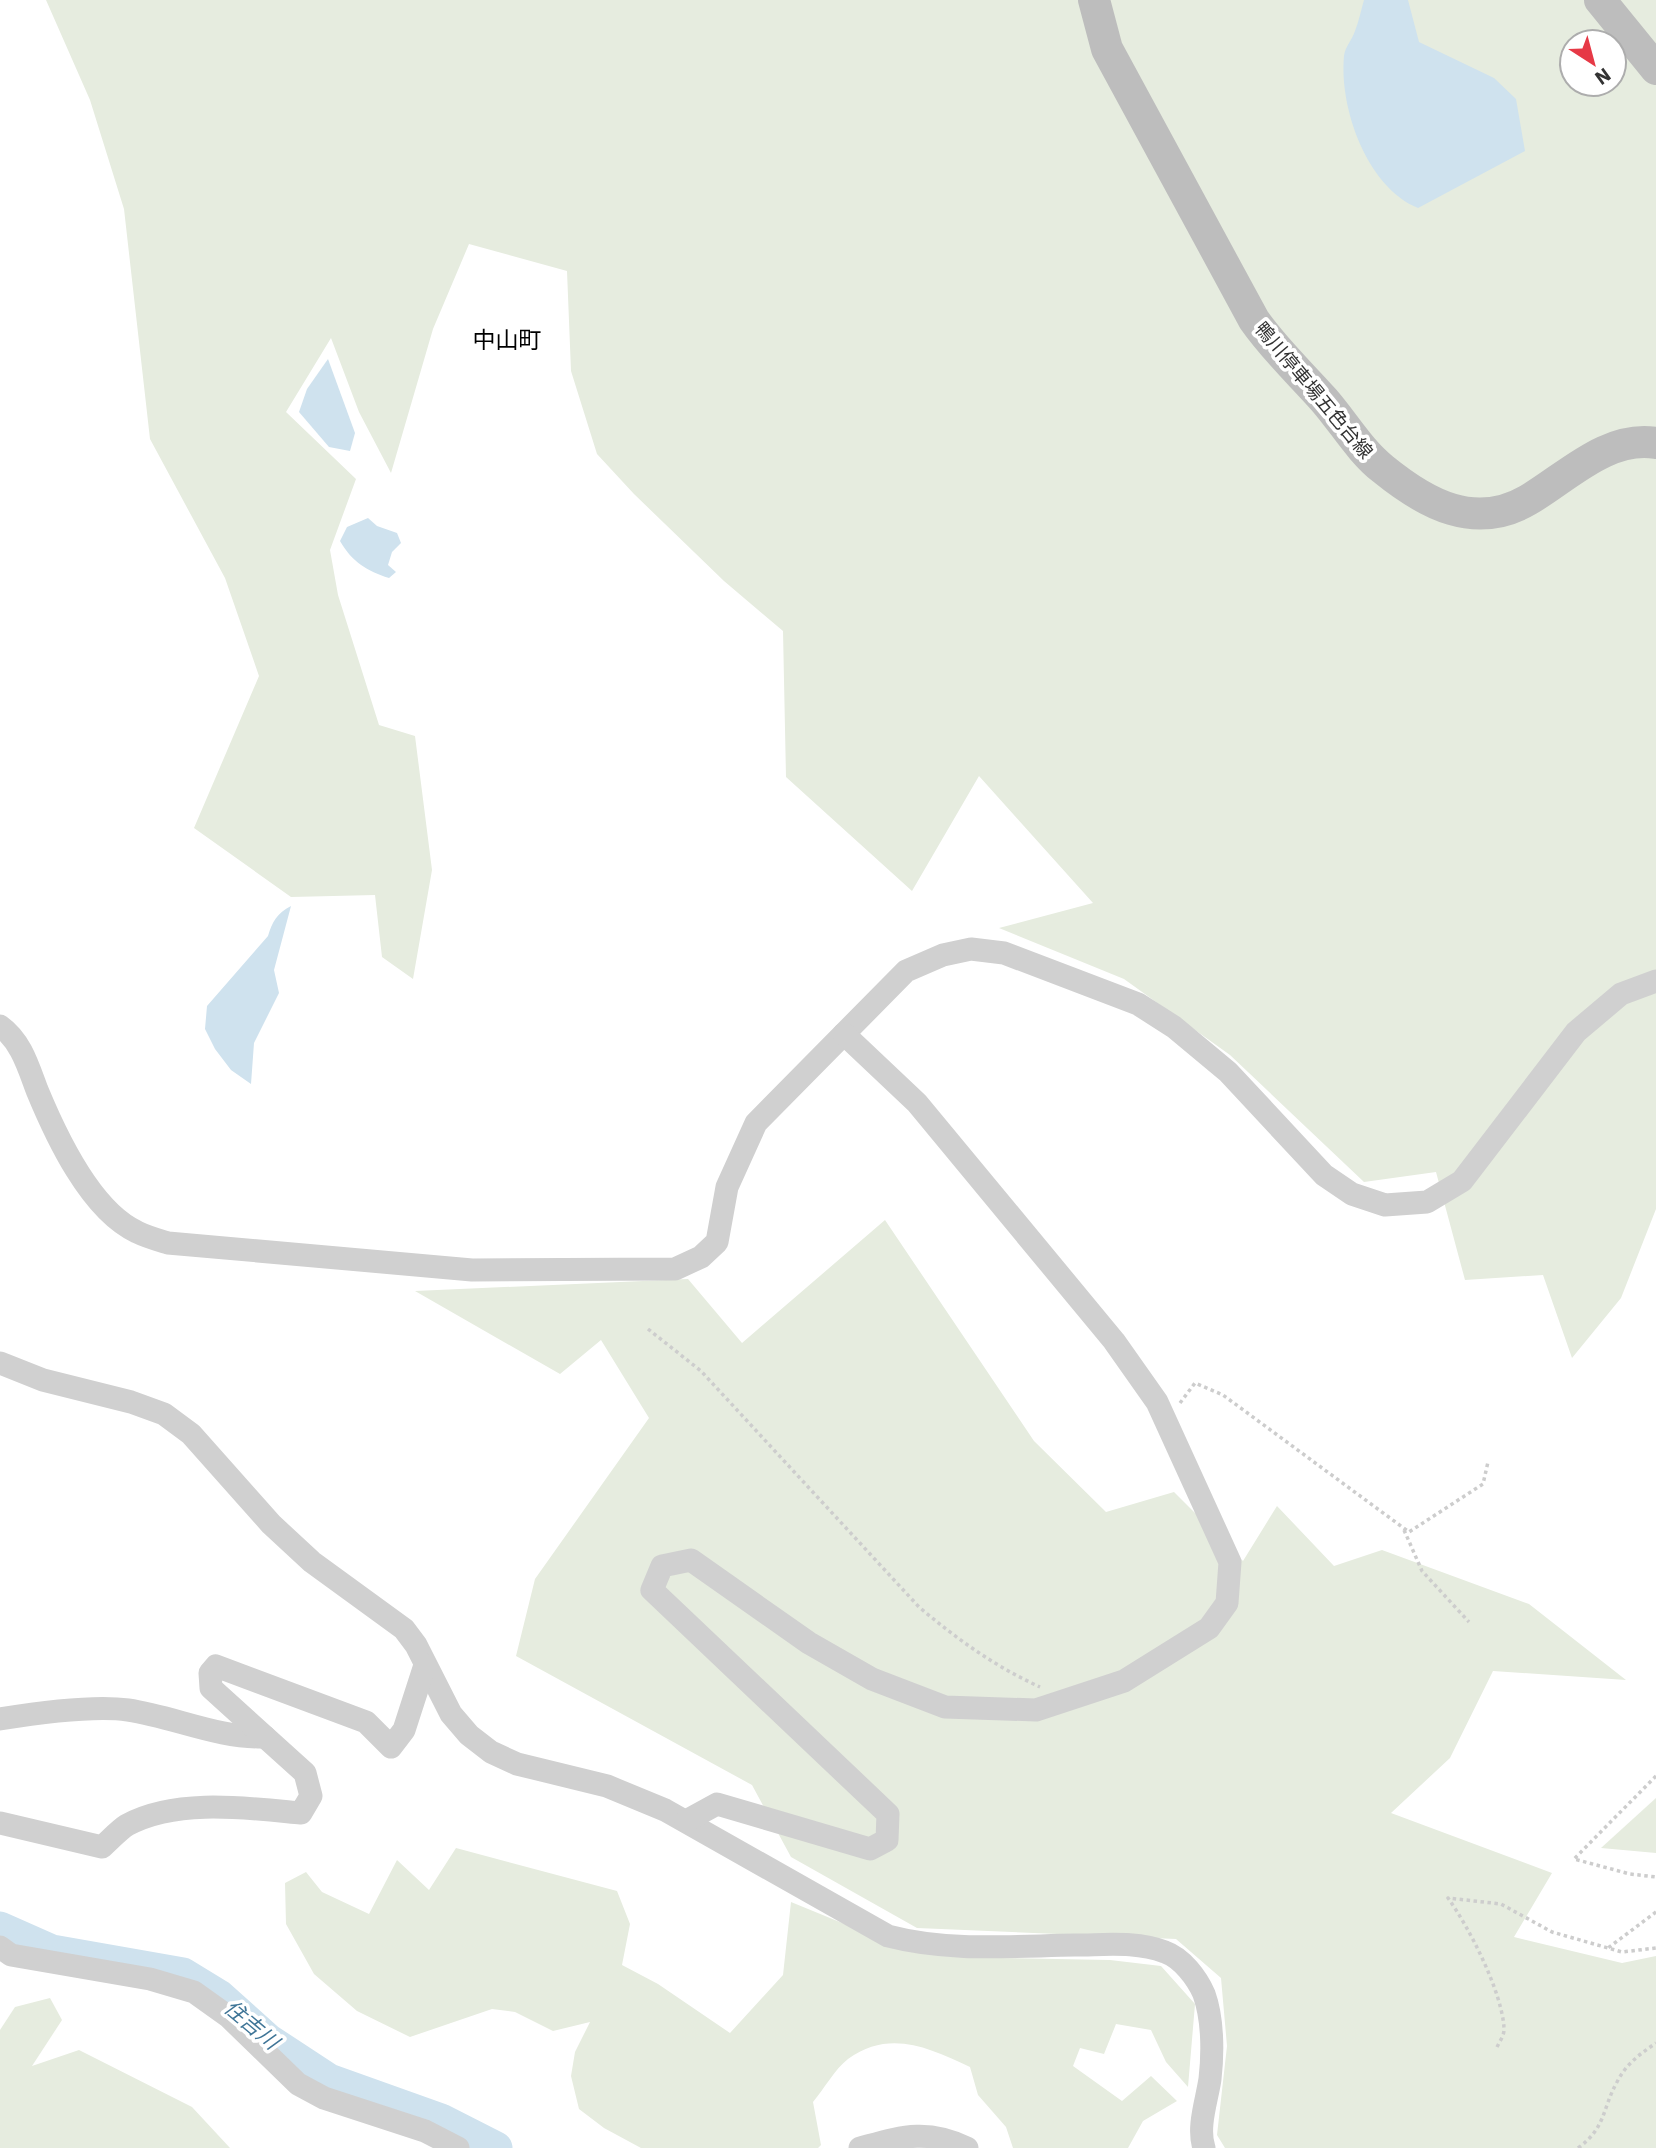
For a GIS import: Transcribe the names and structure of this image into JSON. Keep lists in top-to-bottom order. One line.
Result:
{"streets":{"main road":["鴨川停車場五色台線"]},"districts":["中山町"],"water":["住吉川"],"north":"bottom right"}
